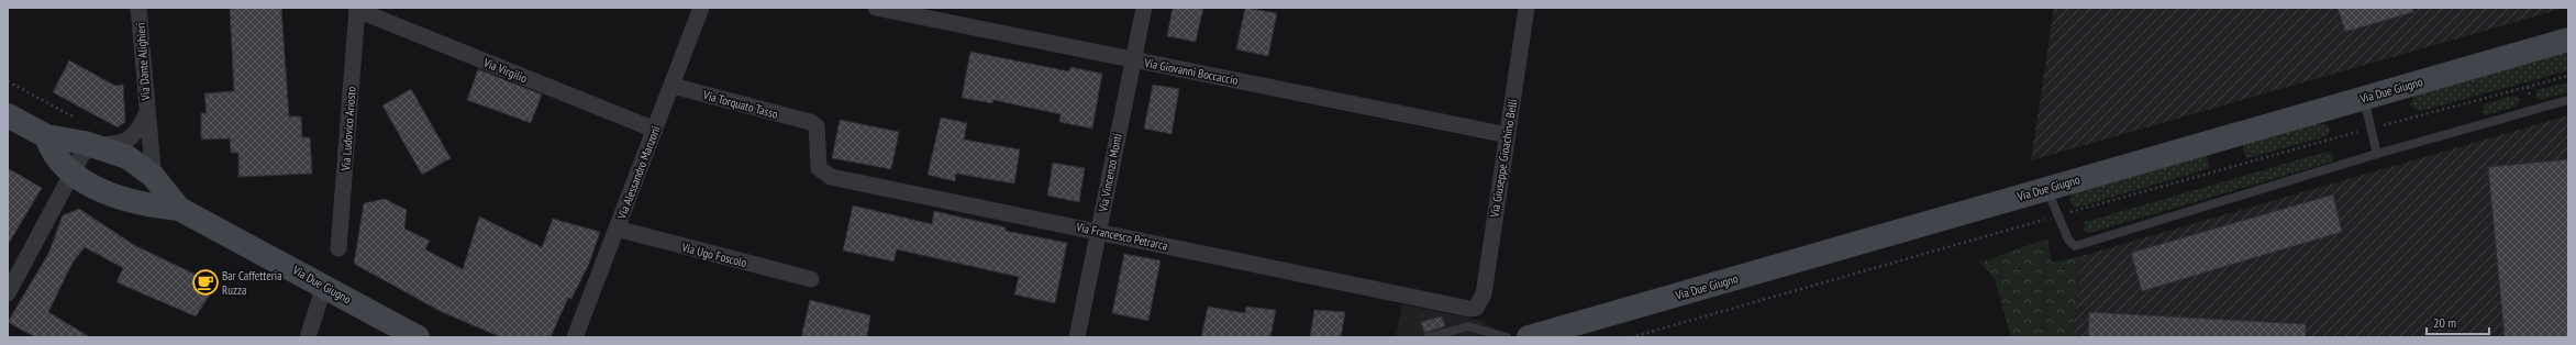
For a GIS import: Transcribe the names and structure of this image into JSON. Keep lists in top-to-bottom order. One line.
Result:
{"streets":{"main road":["Via Due Giugno"],"street":["Via Dante Alighieri","Via Virgilio","Via Giovanni Boccaccio","Via Torquato Tasso","Via Ludovico Ariosto","Via Giuseppe Gioachino Belli","Via Alessandro Manzoni","Via Vincenzo Monti","Via Francesco Petrarca","Via Ugo Foscolo"]},"crossings":[["Via Virgilio","Via Ludovico Ariosto"],["Via Virgilio","Via Alessandro Manzoni"],["Via Giovanni Boccaccio","Via Giuseppe Gioachino Belli"],["Via Giovanni Boccaccio","Via Vincenzo Monti"],["Via Torquato Tasso","Via Alessandro Manzoni"],["Via Torquato Tasso","Via Francesco Petrarca"],["Via Giuseppe Gioachino Belli","Via Francesco Petrarca"],["Via Alessandro Manzoni","Via Ugo Foscolo"],["Via Vincenzo Monti","Via Francesco Petrarca"]],"places":{"cafe":["Bar Caffetteria Ruzza"]},"scale_bar":"20 m"}
